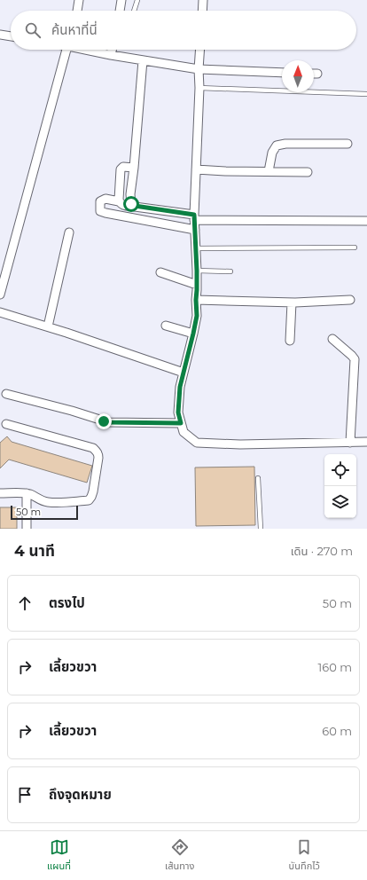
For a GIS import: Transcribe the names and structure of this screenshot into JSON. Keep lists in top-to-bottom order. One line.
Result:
{"scale_bar":"50 m","north":"top","page":{"search":"ค้นหาที่นี่","scale":"50 m","heading":["4 นาที","เดิน · 270 m"],"list":[["ตรงไป","50 m"],["เลี้ยวขวา","160 m"],["เลี้ยวขวา","60 m"],"ถึงจุดหมาย"],"nav":["แผนที่","เส้นทาง","บันทึกไว้"]}}
